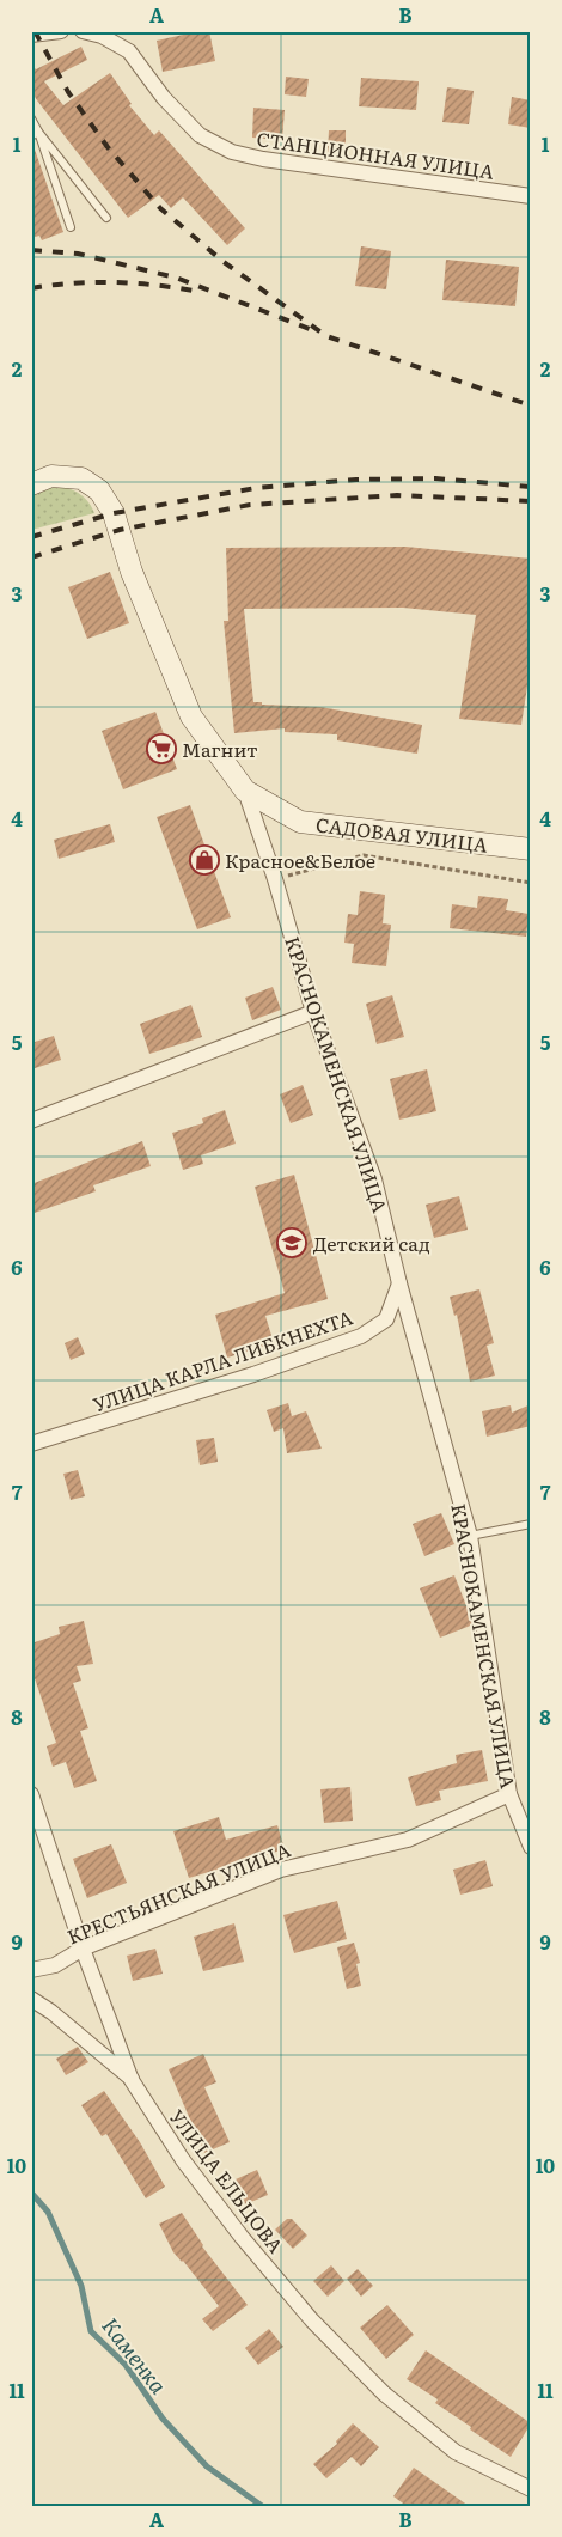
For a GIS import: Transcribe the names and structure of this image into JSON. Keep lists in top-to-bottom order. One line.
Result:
{"streets":{"street":["СТАНЦИОННАЯ УЛИЦА","САДОВАЯ УЛИЦА","КРАСНОКАМЕНСКАЯ УЛИЦА","УЛИЦА КАРЛА ЛИБКНЕХТА","КРЕСТЬЯНСКАЯ УЛИЦА","УЛИЦА ЕЛЬЦОВА"]},"crossings":[["САДОВАЯ УЛИЦА","КРАСНОКАМЕНСКАЯ УЛИЦА"],["КРАСНОКАМЕНСКАЯ УЛИЦА","УЛИЦА КАРЛА ЛИБКНЕХТА"],["КРАСНОКАМЕНСКАЯ УЛИЦА","КРЕСТЬЯНСКАЯ УЛИЦА"],["КРЕСТЬЯНСКАЯ УЛИЦА","УЛИЦА ЕЛЬЦОВА"]],"water":["Каменка"],"places":{"supermarket":["Магнит"],"shop":["Красное&Белое"],"school or university":["Детский сад"]},"grid":{"columns":["A","B"],"rows":["1","2","3","4","5","6","7","8","9","10","11"]}}
